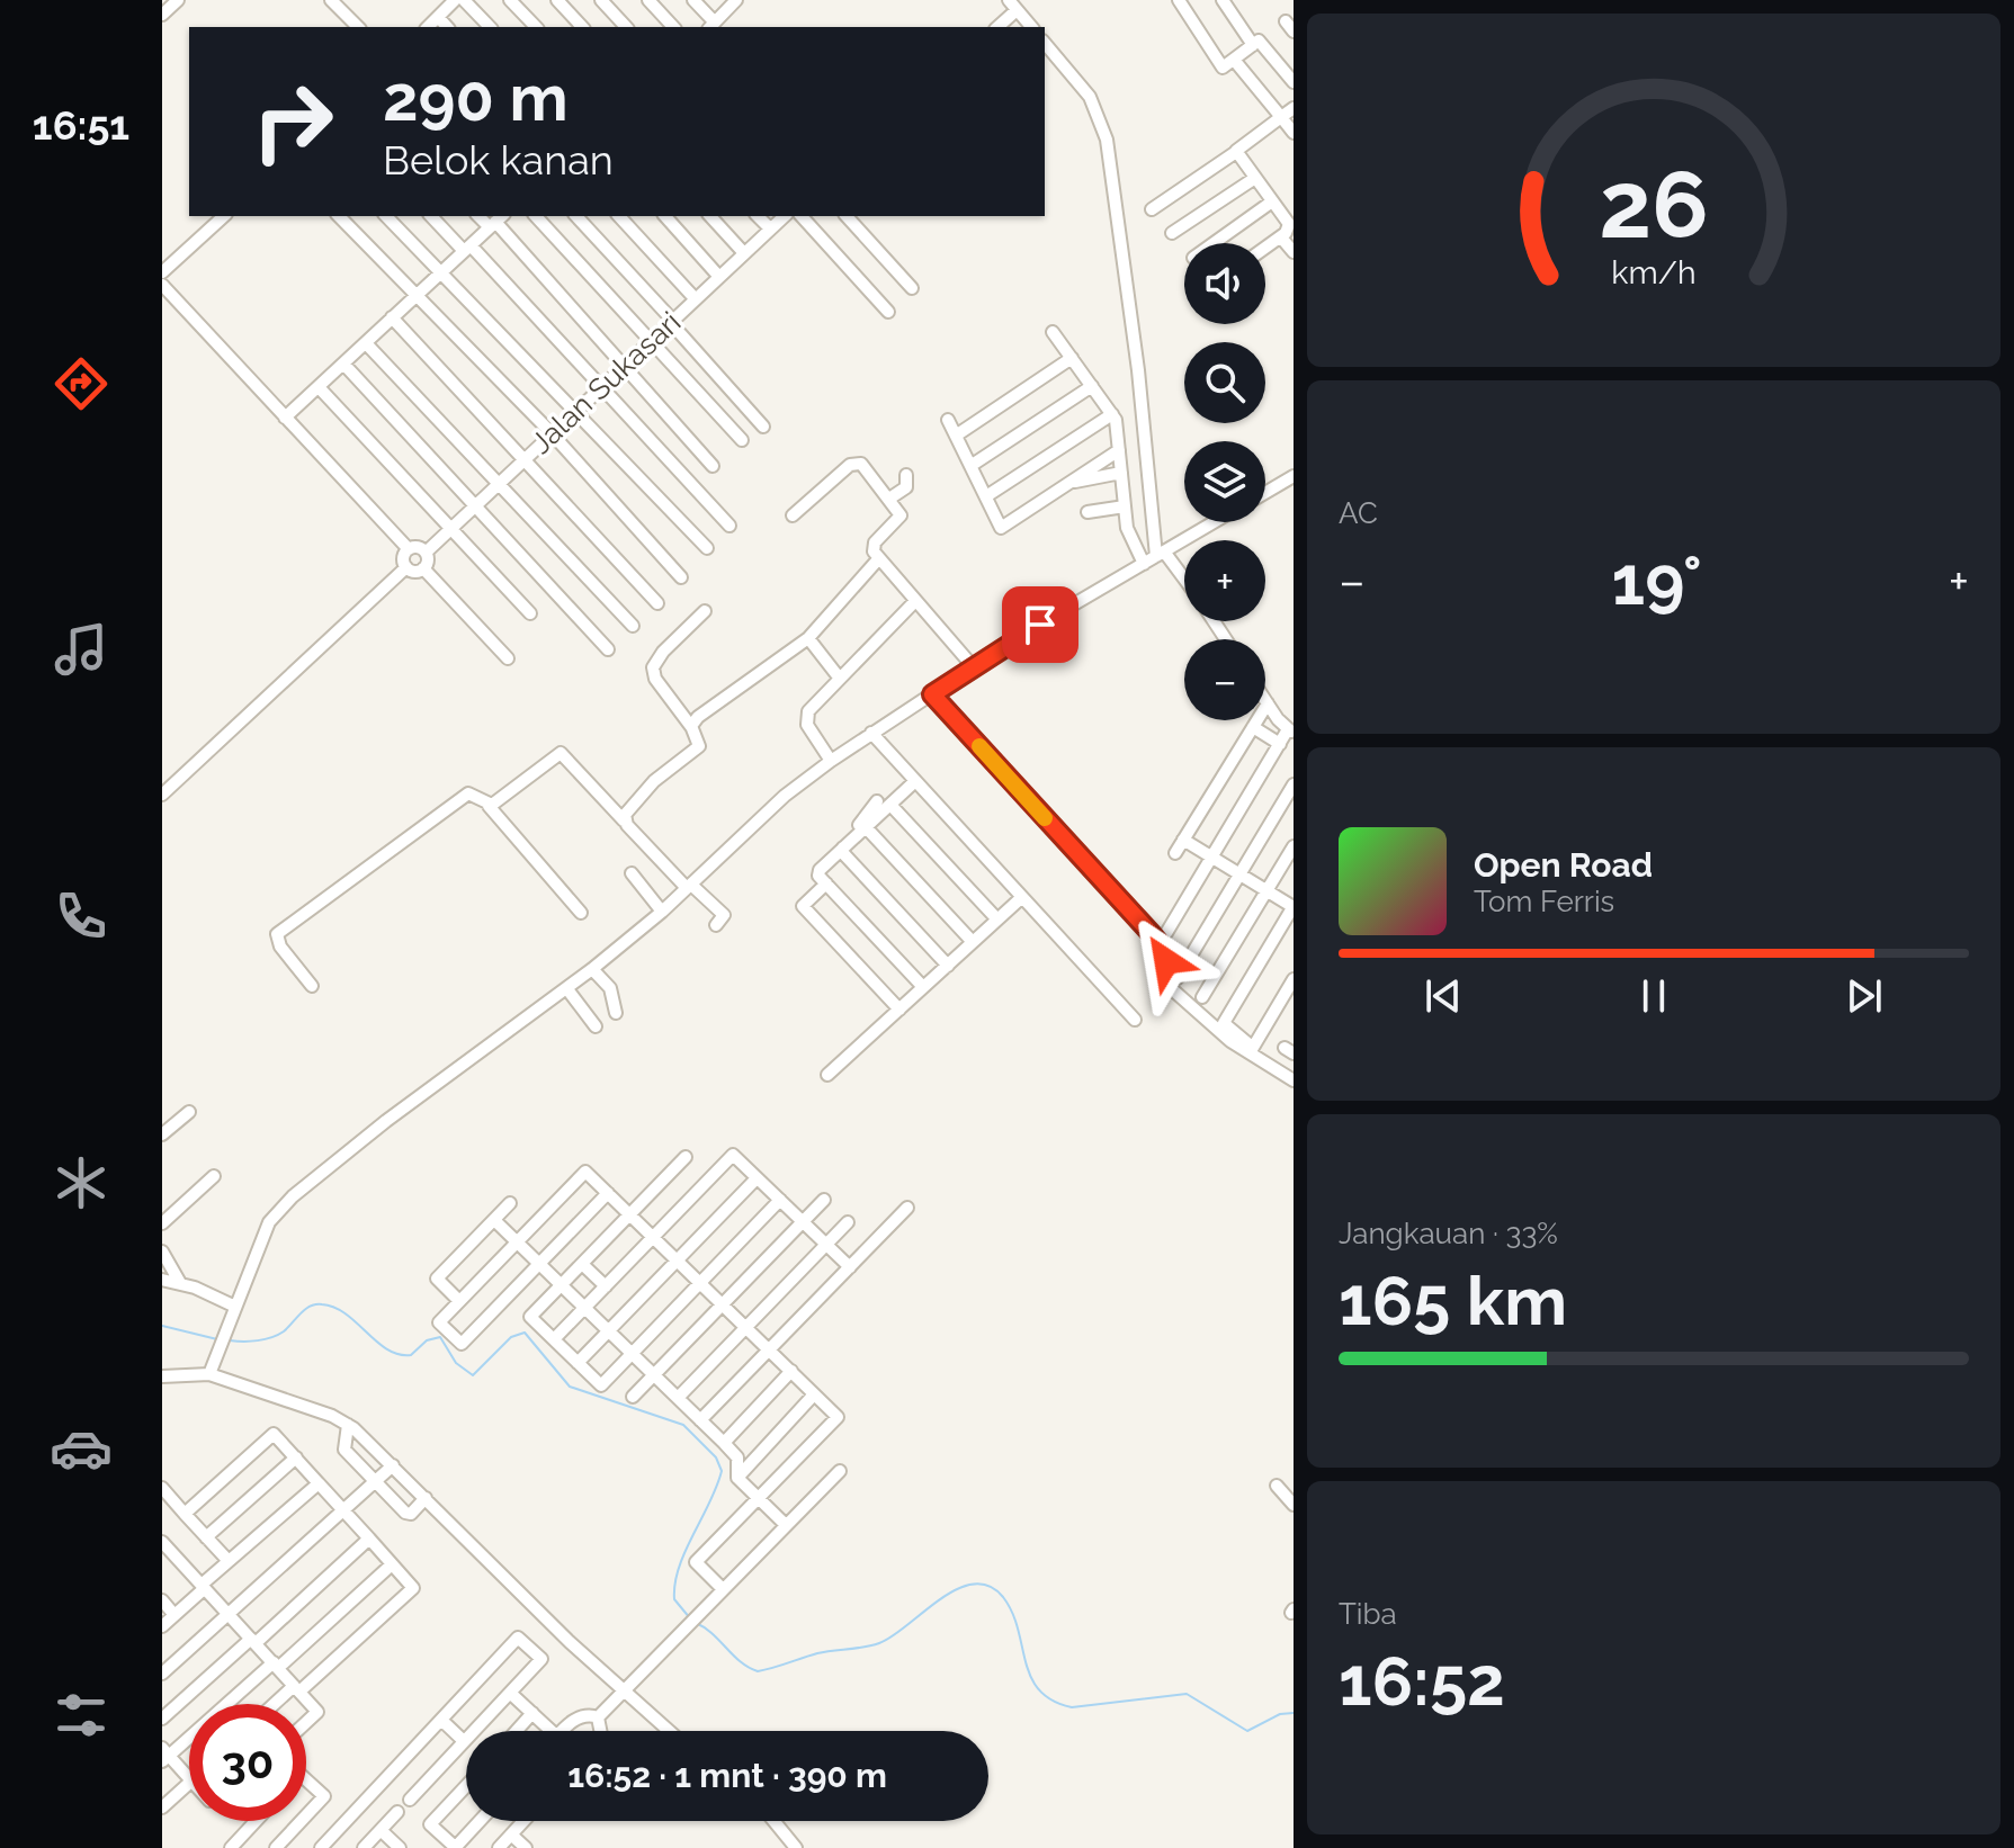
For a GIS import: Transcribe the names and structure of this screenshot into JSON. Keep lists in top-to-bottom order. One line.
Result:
{"streets":{"street":["Jalan Sukasari"]},"page":{"tabs":"16:51","turn":["290 m","Belok kanan"],"map_buttons":["+","−"],"tile":["AC",["Jangkauan · 33%","165 km"],["Tiba","16:52"]],"heat":["−","19°","+"],"song":["Open Road","Tom Ferris"],"limit":"30","trip":"16:52 · 1 mnt · 390 m","gauge":["26","km/h"]}}
